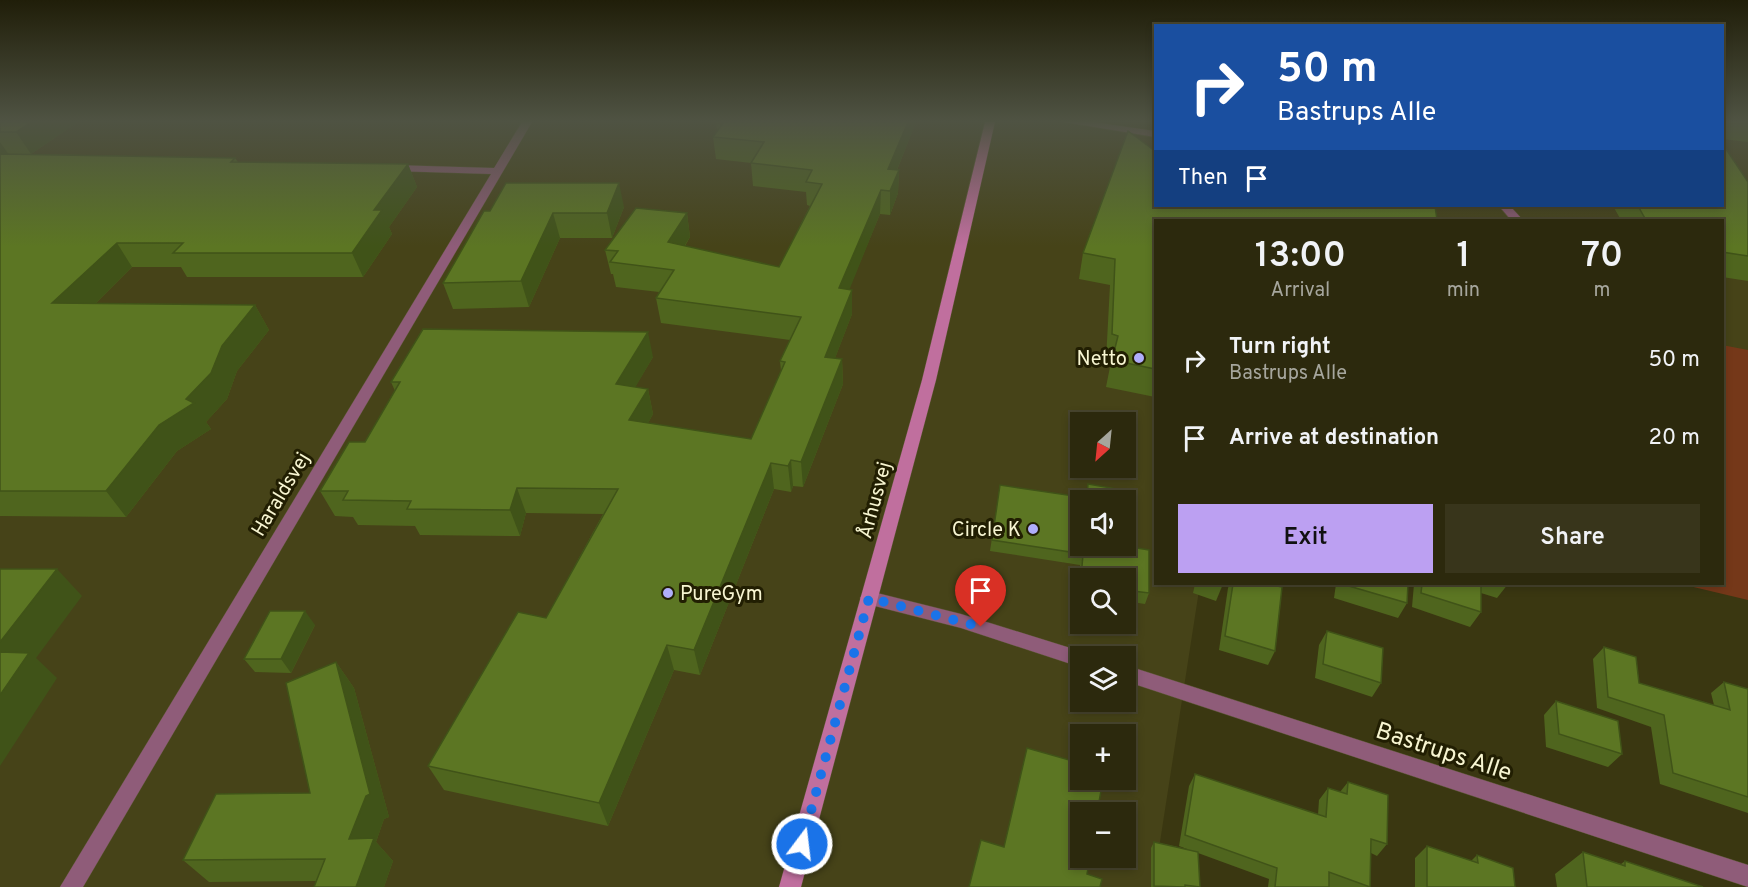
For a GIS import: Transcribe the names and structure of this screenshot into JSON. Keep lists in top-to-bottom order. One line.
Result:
{"streets":{"main road":["Århusvej"],"street":["Haraldsvej","Bastrups Alle"]},"places":["Netto","Circle K","PureGym"],"north":"bottom left","page":{"turn":["50 m","Bastrups Alle"],"then":"Then","eta":["13:00","Arrival","1","min","70","m"],"list":[{"name":"Turn right","note":"Bastrups Alle","value":"50 m"},{"name":"Arrive at destination","value":"20 m"}],"map_buttons":["+","−"],"buttons":["Exit","Share"]}}
